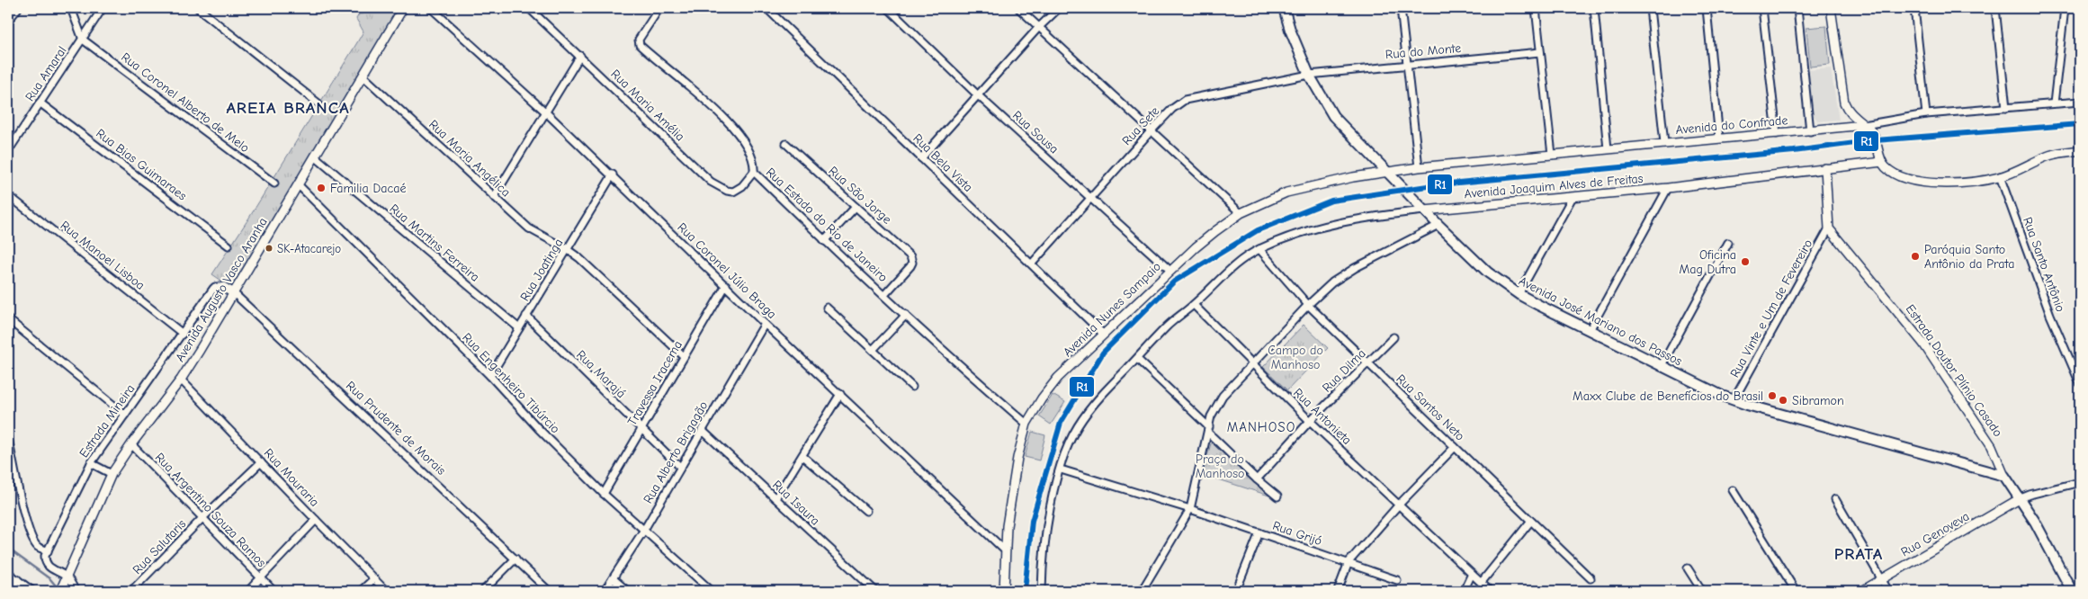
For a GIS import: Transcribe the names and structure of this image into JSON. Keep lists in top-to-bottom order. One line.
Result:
{"streets":{"main road":["Avenida José Mariano dos Passos","Estrada Doutor Plínio Casado"],"street":["Rua do Monte","Rua Amaral","Rua Coronel Alberto de Melo","Rua Maria Amélia","Avenida do Confrade","Rua Sete","Rua Sousa","Rua Maria Angélica","Rua Bela Vista","Rua Bias Guimaraes","Avenida Joaquim Alves de Freitas","Rua São Jorge","Rua Estado do Rio de Janeiro","Rua Martins Ferreira","Rua Manoel Lisboa","Rua Santo Antônio","Rua Joatinga","Rua Coronel Júlio Braga","Avenida Augusto Vasco Aranha","Rua Vinte e Um de Fevereiro","Avenida Nunes Sampaio","Rua Dilma","Rua Marajá","Rua Engenheiro Tibúrcio","Travessa Iracema","Rua Santos Neto","Rua Antonieta","Estrada Mineira","Rua Prudente de Morais","Rua Alberto Brigagão","Rua Mouraria","Rua Isaura","Rua Argentino Souza Ramos","Rua Grijó","Rua Genoveva","Rua Salutaris"]},"crossings":[["Rua do Monte","Rua Sete"],["Rua do Monte","Avenida José Mariano dos Passos"],["Rua Amaral","Rua Coronel Alberto de Melo"],["Rua Amaral","Rua Bias Guimaraes"],["Rua Maria Amélia","Rua Estado do Rio de Janeiro"],["Avenida do Confrade","Avenida Nunes Sampaio"],["Avenida do Confrade","Avenida José Mariano dos Passos"],["Rua Sete","Rua Sousa"],["Rua Sete","Rua Bela Vista"],["Rua Sete","Avenida José Mariano dos Passos"],["Rua Sousa","Avenida Nunes Sampaio"],["Rua Maria Angélica","Rua Joatinga"],["Rua Maria Angélica","Avenida Augusto Vasco Aranha"],["Rua Maria Angélica","Travessa Iracema"],["Rua Bela Vista","Avenida Nunes Sampaio"],["Avenida Joaquim Alves de Freitas","Avenida José Mariano dos Passos"],["Avenida Joaquim Alves de Freitas","Rua Santos Neto"],["Avenida Joaquim Alves de Freitas","Rua Antonieta"],["Avenida Joaquim Alves de Freitas","Rua Grijó"],["Rua São Jorge","Rua Estado do Rio de Janeiro"],["Rua Estado do Rio de Janeiro","Avenida Nunes Sampaio"],["Rua Martins Ferreira","Rua Joatinga"],["Rua Martins Ferreira","Avenida Augusto Vasco Aranha"],["Rua Manoel Lisboa","Estrada Mineira"],["Rua Joatinga","Rua Coronel Júlio Braga"],["Rua Joatinga","Rua Marajá"],["Rua Joatinga","Rua Engenheiro Tibúrcio"],["Rua Coronel Júlio Braga","Avenida Nunes Sampaio"],["Rua Coronel Júlio Braga","Travessa Iracema"],["Rua Coronel Júlio Braga","Rua Alberto Brigagão"],["Avenida Augusto Vasco Aranha","Rua Engenheiro Tibúrcio"],["Avenida Augusto Vasco Aranha","Rua Prudente de Morais"],["Avenida Augusto Vasco Aranha","Rua Mouraria"],["Avenida Augusto Vasco Aranha","Rua Argentino Souza Ramos"],["Rua Vinte e Um de Fevereiro","Avenida José Mariano dos Passos"],["Rua Vinte e Um de Fevereiro","Estrada Doutor Plínio Casado"],["Avenida Nunes Sampaio","Avenida José Mariano dos Passos"],["Avenida José Mariano dos Passos","Estrada Doutor Plínio Casado"],["Rua Dilma","Rua Santos Neto"],["Rua Dilma","Rua Antonieta"],["Estrada Doutor Plínio Casado","Rua Genoveva"],["Rua Marajá","Travessa Iracema"],["Rua Marajá","Rua Alberto Brigagão"],["Rua Engenheiro Tibúrcio","Travessa Iracema"],["Rua Engenheiro Tibúrcio","Rua Alberto Brigagão"],["Estrada Mineira","Rua Prudente de Morais"],["Rua Alberto Brigagão","Rua Isaura"],["Rua Mouraria","Rua Salutaris"],["Rua Argentino Souza Ramos","Rua Salutaris"]],"districts":["AREIA BRANCA","MANHOSO","PRATA"],"parks":["Campo do Manhoso","Praça do Manhoso"],"places":["Familia Dacaé","SK-Atacarejo","Paróquia Santo Antônio da Prata","Oficina Mag Dutra","Maxx Clube de Benefícios do Brasil","Sibramon"],"lines":["transit line R1"]}
